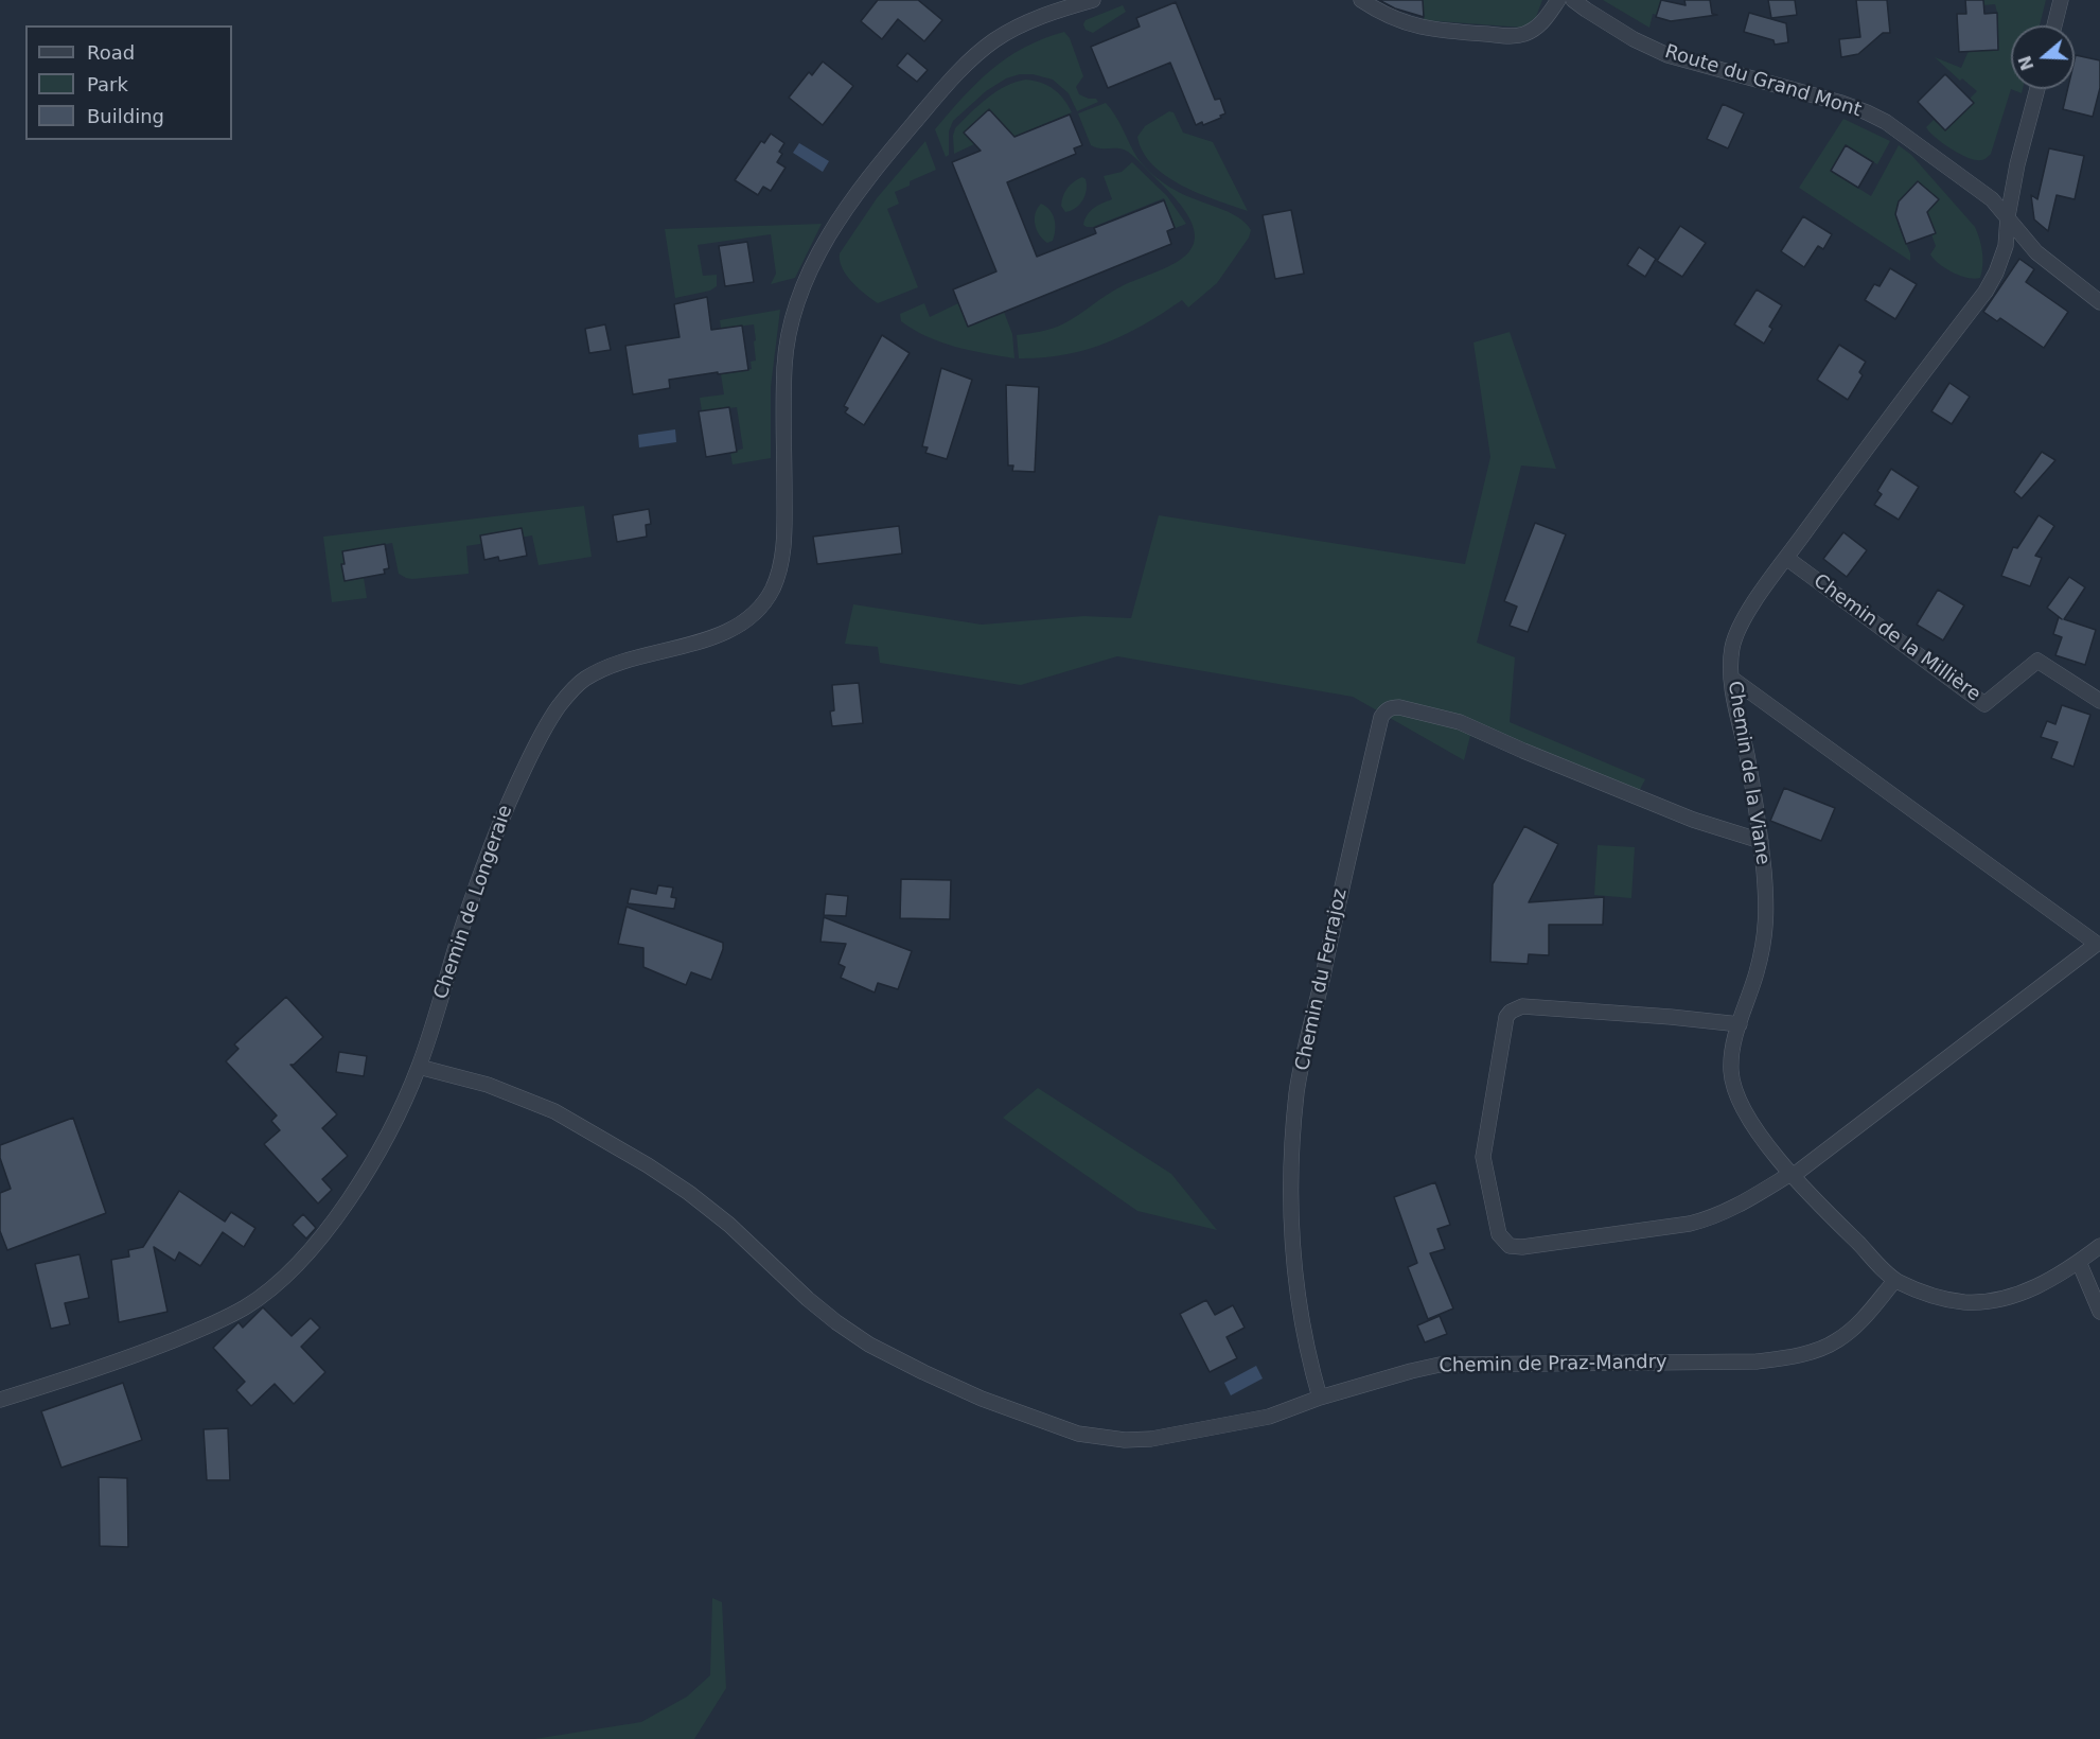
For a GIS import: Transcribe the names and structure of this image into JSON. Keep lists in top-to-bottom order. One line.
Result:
{"streets":{"street":["Route du Grand Mont","Chemin de la Millière","Chemin de la Viane","Chemin de Longeraie","Chemin du Ferrajoz","Chemin de Praz-Mandry"]},"crossings":[["Route du Grand Mont","Chemin de la Viane"],["Chemin de la Millière","Chemin de la Viane"],["Chemin de la Viane","Chemin du Ferrajoz"],["Chemin de la Viane","Chemin de Praz-Mandry"],["Chemin de Longeraie","Chemin de Praz-Mandry"],["Chemin du Ferrajoz","Chemin de Praz-Mandry"]],"legend":["Road","Park","Building"],"north":"left"}
